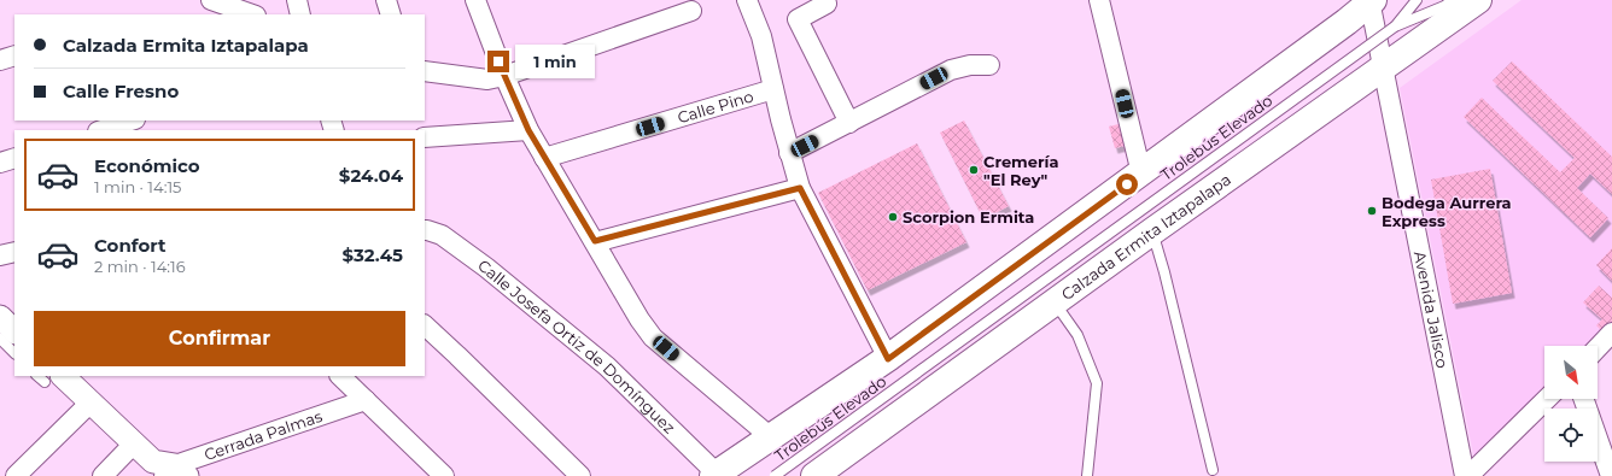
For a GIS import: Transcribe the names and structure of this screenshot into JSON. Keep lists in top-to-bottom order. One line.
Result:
{"streets":{"main road":["Calzada Ermita Iztapalapa"],"street":["Calle Pino","Avenida Jalisco","Calle Josefa Ortiz de Domínguez","Cerrada Palmas"],"lane":["Trolebús Elevado"]},"crossings":[["Calzada Ermita Iztapalapa","Avenida Jalisco"]],"places":["Cremería \"El Rey\"","Bodega Aurrera Express","Scorpion Ermita"],"north":"bottom right","page":{"banner":["Calzada Ermita Iztapalapa","Calle Fresno"],"bubble":"1 min","list":[{"name":"Económico","note":"1 min · 14:15","value":"$24.04"},{"name":"Confort","note":"2 min · 14:16","value":"$32.45"}],"buttons":"Confirmar"}}
